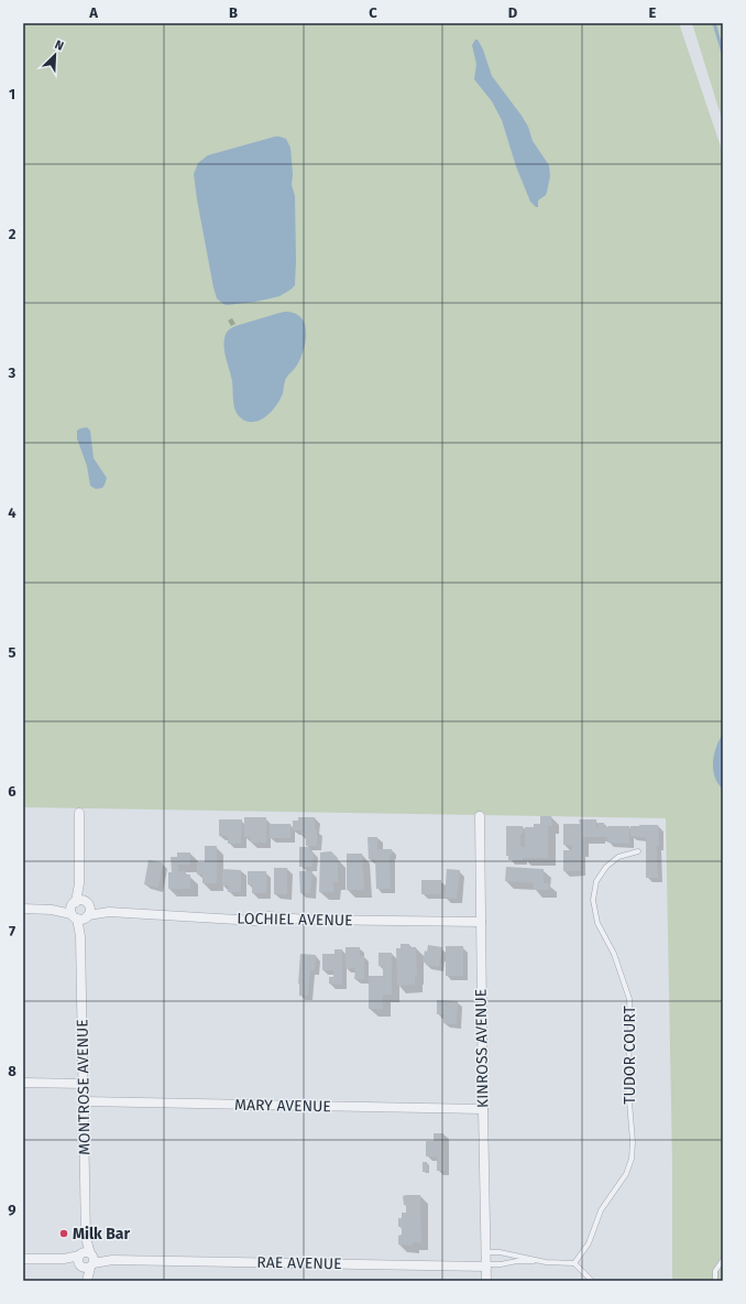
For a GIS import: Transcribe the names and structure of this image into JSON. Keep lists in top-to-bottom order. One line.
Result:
{"streets":{"street":["LOCHIEL AVENUE","KINROSS AVENUE","MONTROSE AVENUE","MARY AVENUE","RAE AVENUE"],"lane":["TUDOR COURT"]},"crossings":[["LOCHIEL AVENUE","KINROSS AVENUE"],["LOCHIEL AVENUE","MONTROSE AVENUE"],["KINROSS AVENUE","MARY AVENUE"],["KINROSS AVENUE","RAE AVENUE"],["MONTROSE AVENUE","MARY AVENUE"],["MONTROSE AVENUE","RAE AVENUE"]],"places":["Milk Bar"],"north":"top right","grid":{"columns":["A","B","C","D","E"],"rows":["1","2","3","4","5","6","7","8","9"]}}
